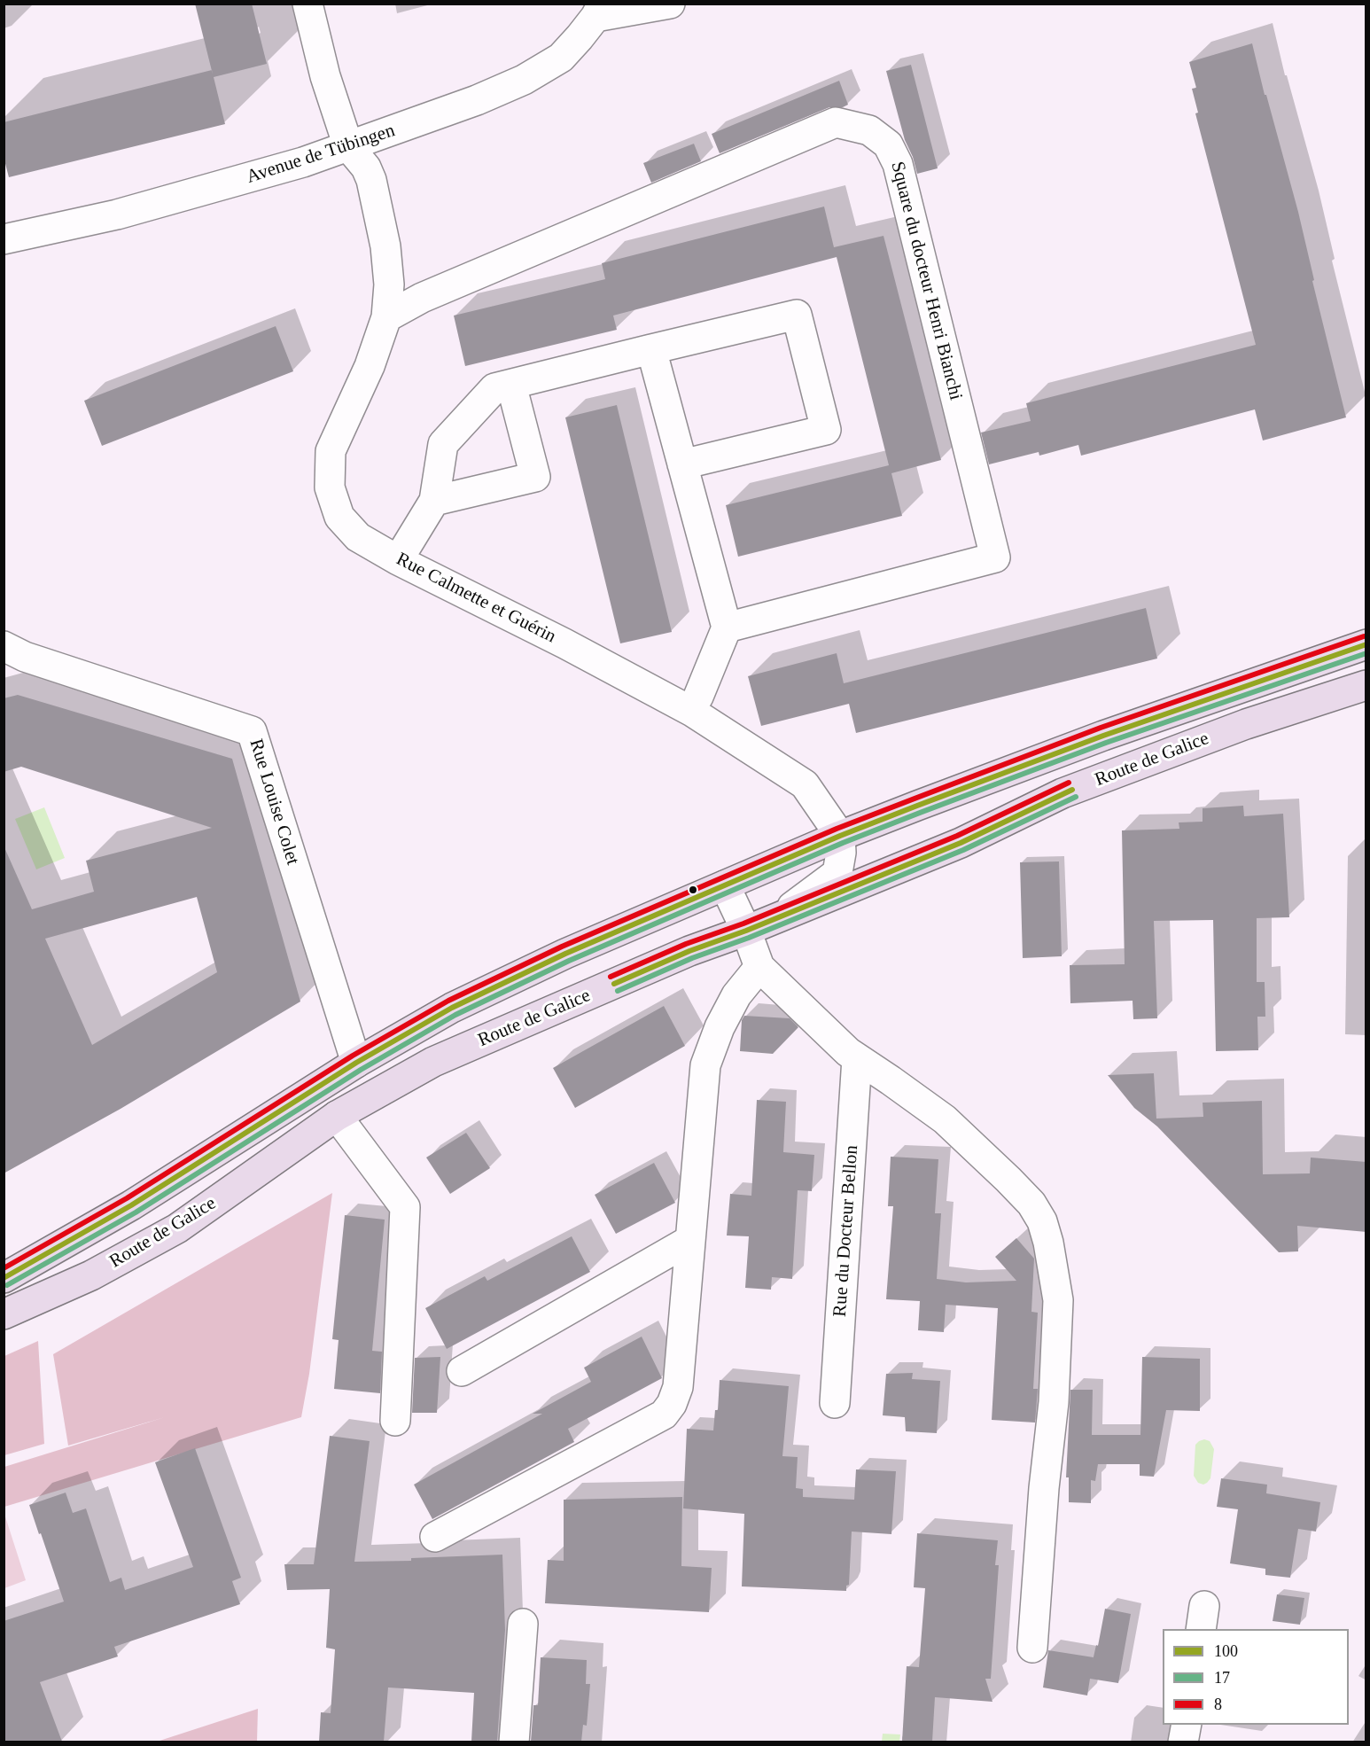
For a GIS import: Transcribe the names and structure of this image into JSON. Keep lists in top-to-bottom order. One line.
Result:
{"streets":{"main road":["Route de Galice"],"street":["Avenue de Tübingen","Square du docteur Henri Bianchi","Rue Calmette et Guérin","Rue Louise Colet","Rue du Docteur Bellon"]},"crossings":[["Avenue de Tübingen","Rue Calmette et Guérin"],["Square du docteur Henri Bianchi","Rue Calmette et Guérin"],["Rue Calmette et Guérin","Route de Galice"],["Route de Galice","Rue Louise Colet"]],"lines":["transit line 8","transit line 100","transit line 17"],"legend":["100","17","8"]}
